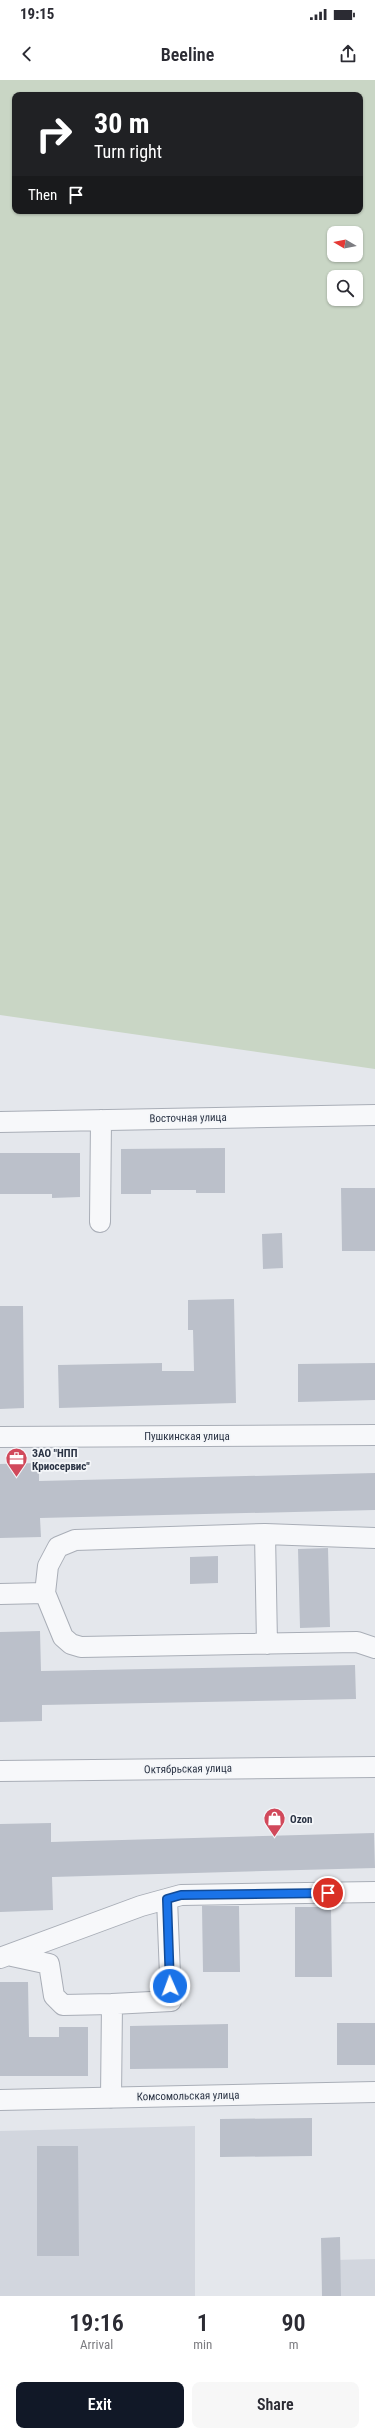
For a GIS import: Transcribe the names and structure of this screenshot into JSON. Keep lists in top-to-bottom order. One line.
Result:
{"streets":{"street":["Восточная улица","Пушкинская улица","Октябрьская улица","Комсомольская улица"]},"places":{"office":["ЗАО \"НПП Криосервис\""],"shop":["Ozon"]},"north":"left","page":{"status":"19:15","header":"Beeline","turn":["30 m","Turn right"],"then":"Then","eta":["19:16","Arrival","1","min","90","m"],"buttons":["Exit","Share"]}}
